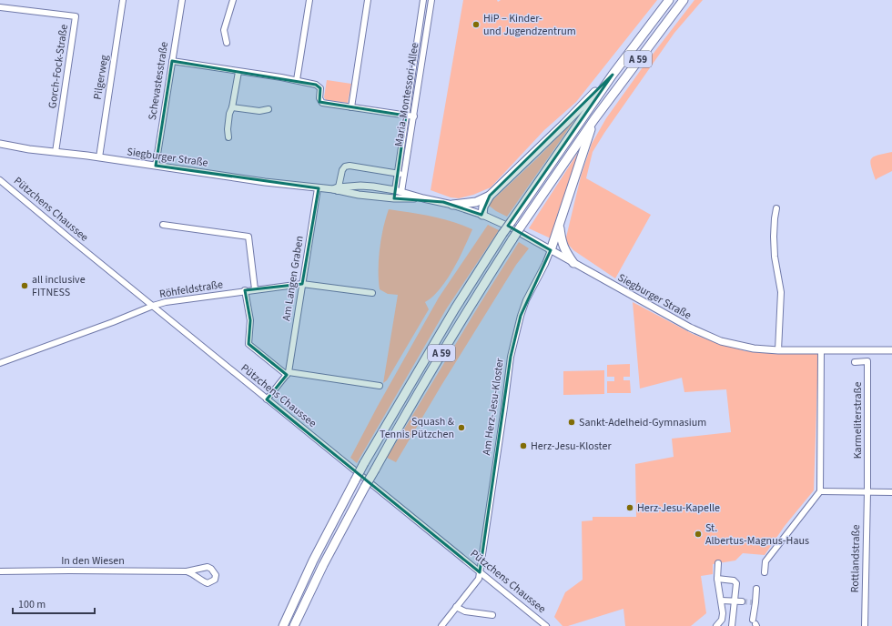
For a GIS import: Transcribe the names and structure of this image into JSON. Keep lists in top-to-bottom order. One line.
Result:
{"streets":{"highway":["A 59"],"main road":["Siegburger Straße"],"street":["Gorch-Fock-Straße","Pilgerweg","Schevastesstraße","Maria-Montessori-Allee","Pützchens Chaussee","Am Langen Graben","Röhfeldstraße","Am Herz-Jesu-Kloster","Karmeliterstraße","Rottlandstraße","In den Wiesen"]},"crossings":[["Gorch-Fock-Straße","Siegburger Straße"],["Pilgerweg","Siegburger Straße"],["Schevastesstraße","Siegburger Straße"],["Maria-Montessori-Allee","Siegburger Straße"],["Siegburger Straße","Am Langen Graben"],["Siegburger Straße","Am Herz-Jesu-Kloster"],["Pützchens Chaussee","Röhfeldstraße"],["Pützchens Chaussee","Am Herz-Jesu-Kloster"],["Am Langen Graben","Röhfeldstraße"],["Karmeliterstraße","Rottlandstraße"]],"places":["HiP – Kinder- und Jugendzentrum","all inclusive FITNESS","Sankt-Adelheid-Gymnasium","Squash & Tennis Pützchen","Herz-Jesu-Kloster","Herz-Jesu-Kapelle","St. Albertus-Magnus-Haus"],"scale_bar":"100 m"}
